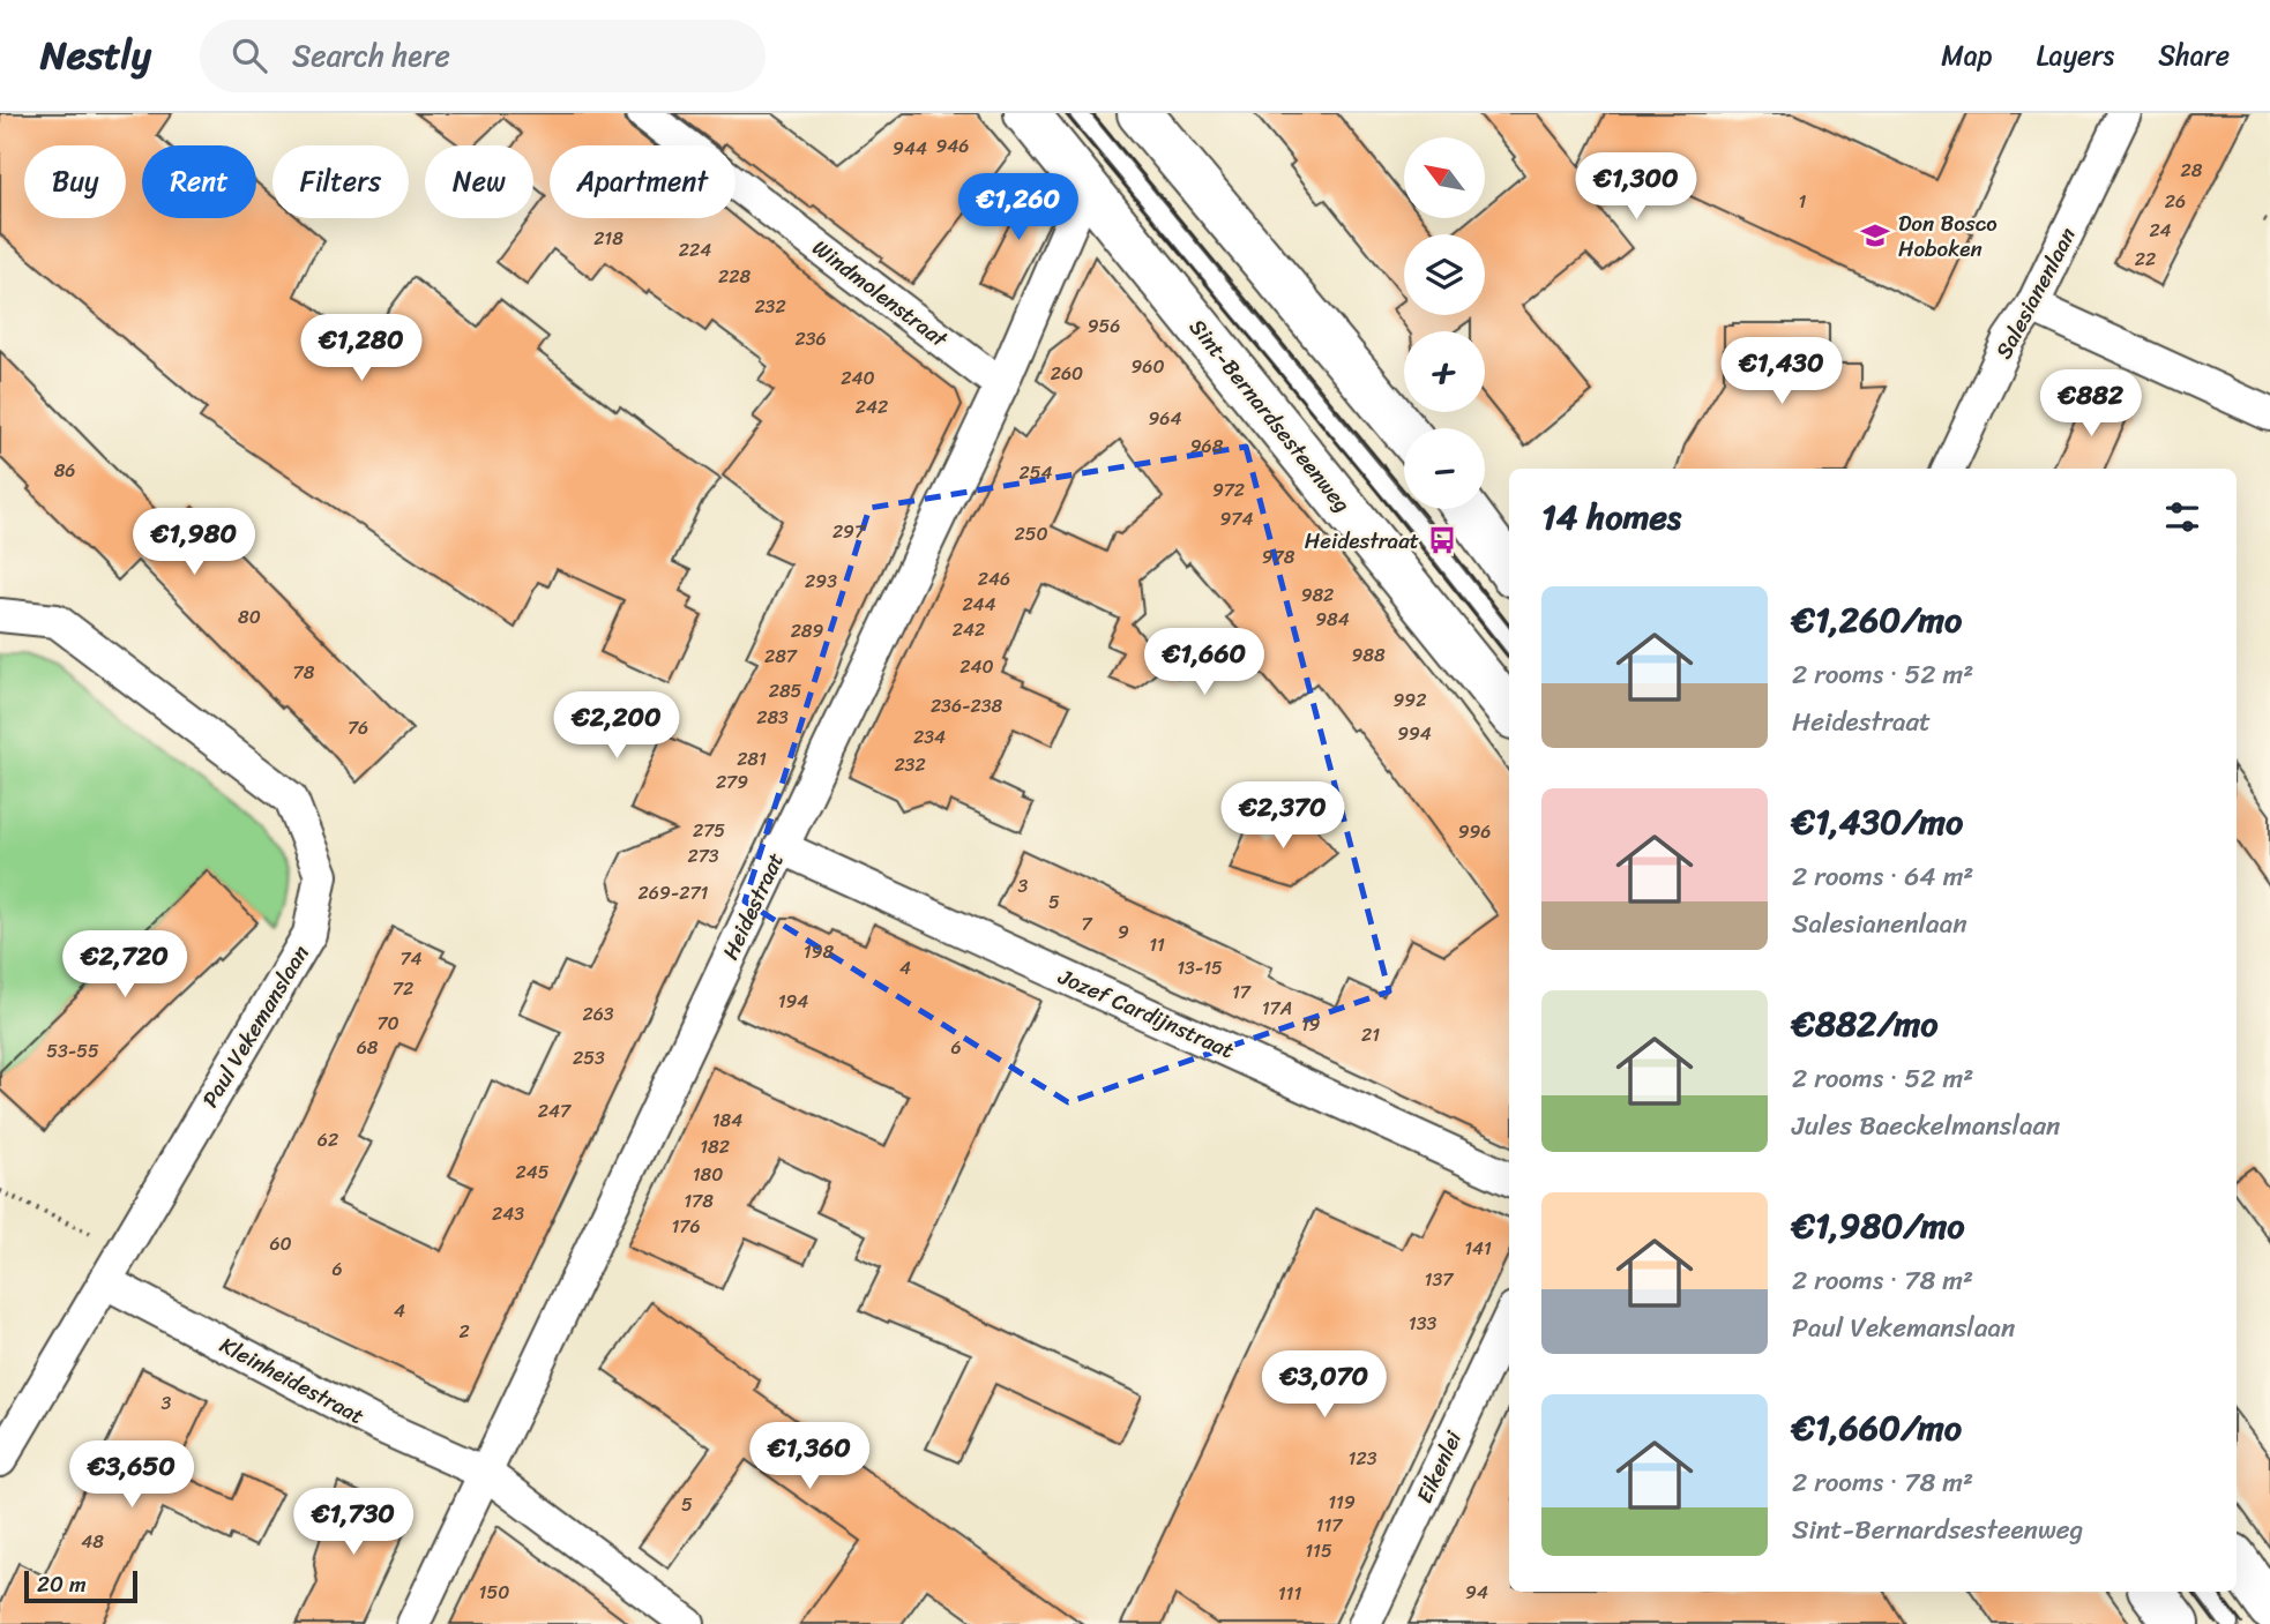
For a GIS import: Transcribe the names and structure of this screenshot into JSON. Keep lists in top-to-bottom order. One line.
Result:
{"streets":{"main road":["Sint-Bernardsesteenweg"],"street":["Windmolenstraat","Salesianenlaan","Heidestraat","Jozef Cardijnstraat","Paul Vekemanslaan","Kleinheidestraat","Eikenlei"]},"crossings":[["Windmolenstraat","Heidestraat"],["Sint-Bernardsesteenweg","Heidestraat"],["Heidestraat","Jozef Cardijnstraat"],["Heidestraat","Kleinheidestraat"],["Paul Vekemanslaan","Kleinheidestraat"]],"places":{"school or university":["Don Bosco Hoboken"],"bus stop":["Heidestraat"]},"house_numbers":["946","944","28","1","26","24","218","224","22","228","232","956","236","960","260","240","242","964","968","86","254","972","974","297","250","978","246","293","982","244","80","984","242","289","988","287","240","78","285","992","236-238","283","76","994","234","281","232","279","275","996","273","3","269-271","5","7","9","11","198","74","4","13-15","72","17","194","17A","263","70","19","21","68","6","53-55","253","247","184","62","182","245","180","178","243","176","60","141","6","137","4","133","2","3","123","119","5","117","48","115","150","94","111"],"scale_bar":"20 m","north":"top left","page":{"header":"Nestly","search":"Search here","nav":["Map","Layers","Share"],"map_buttons":["+","−"],"chip":["Buy","Rent","Filters","New","Apartment"],"price":["€1,300","€1,260","€1,280","€1,430","€882","€1,980","€1,660","€2,200","€2,370","€2,720","€3,070","€1,360","€3,650","€1,730"],"heading":"14 homes","list":[{"name":"€1,260/mo","note":"2 rooms · 52 m² · Heidestraat"},{"name":"€1,430/mo","note":"2 rooms · 64 m² · Salesianenlaan"},{"name":"€882/mo","note":"2 rooms · 52 m² · Jules Baeckelmanslaan"},{"name":"€1,980/mo","note":"2 rooms · 78 m² · Paul Vekemanslaan"},{"name":"€1,660/mo","note":"2 rooms · 78 m² · Sint-Bernardsesteenweg"}],"scale":"20 m"}}
